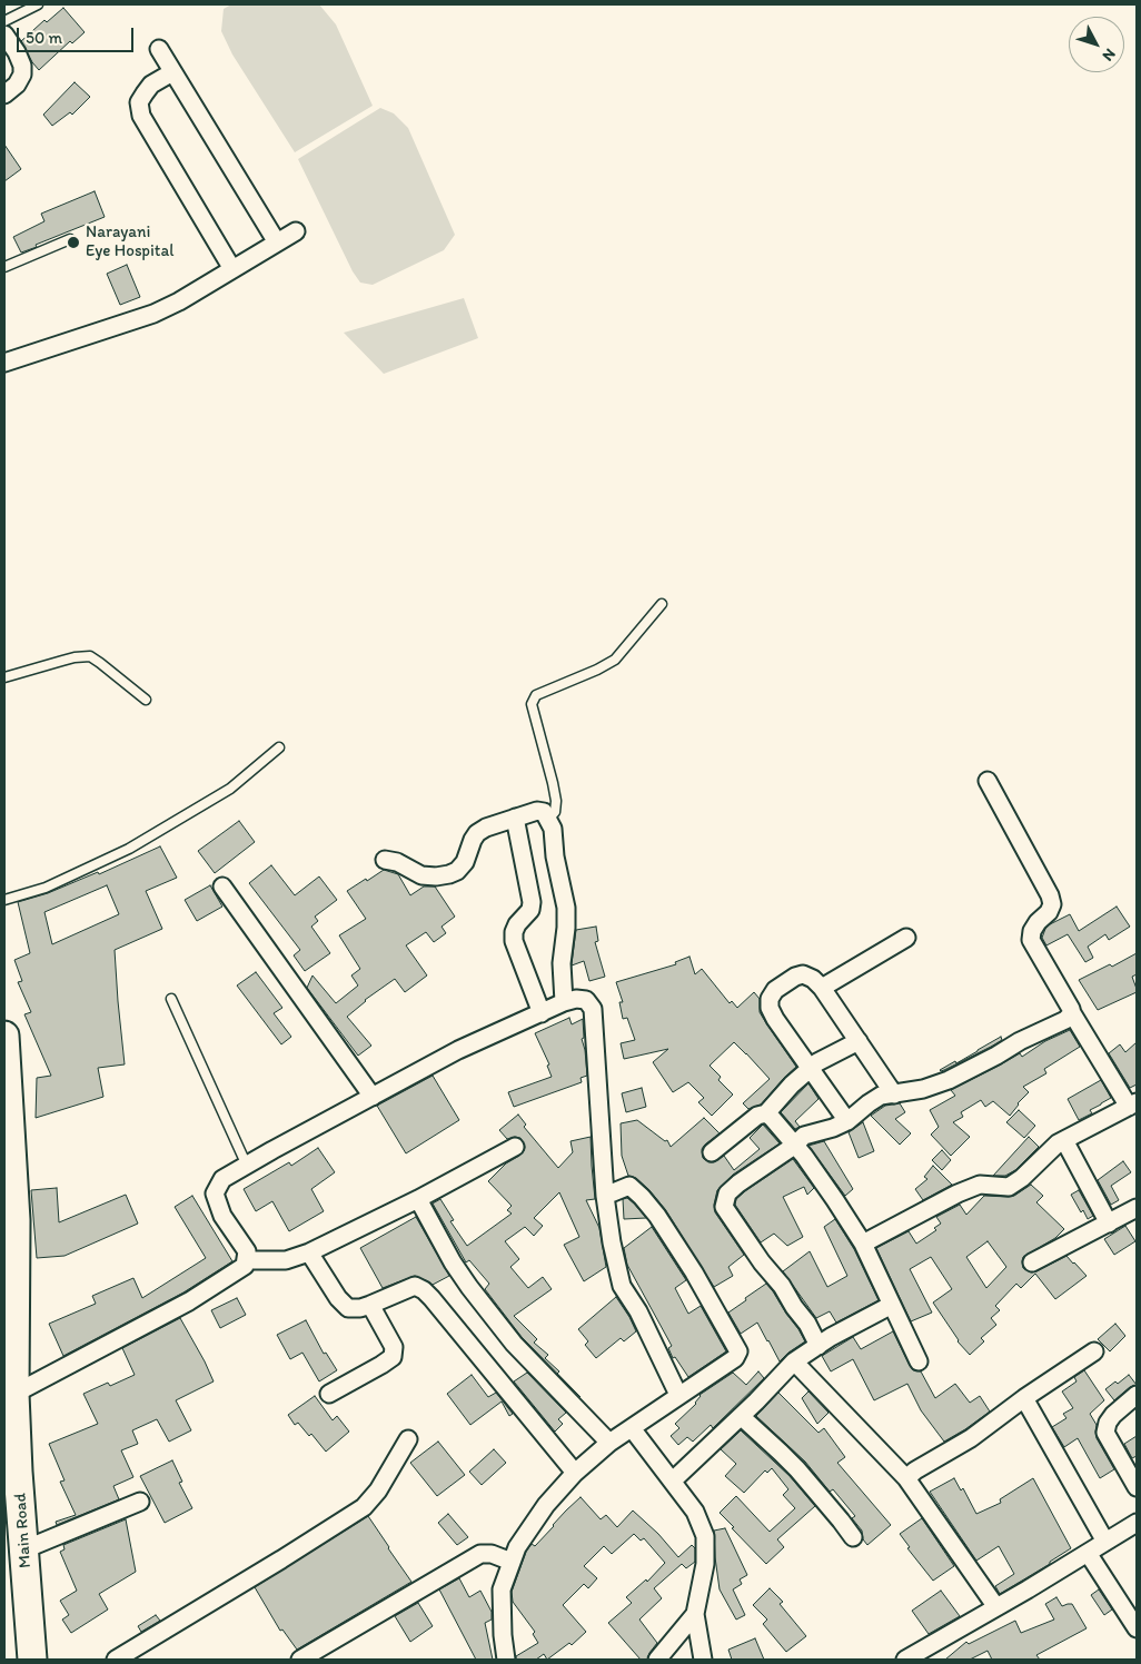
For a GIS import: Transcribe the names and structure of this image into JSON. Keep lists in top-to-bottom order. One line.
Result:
{"streets":{"main road":["Main Road"]},"places":["Narayani Eye Hospital"],"scale_bar":"50 m","north":"bottom right"}
